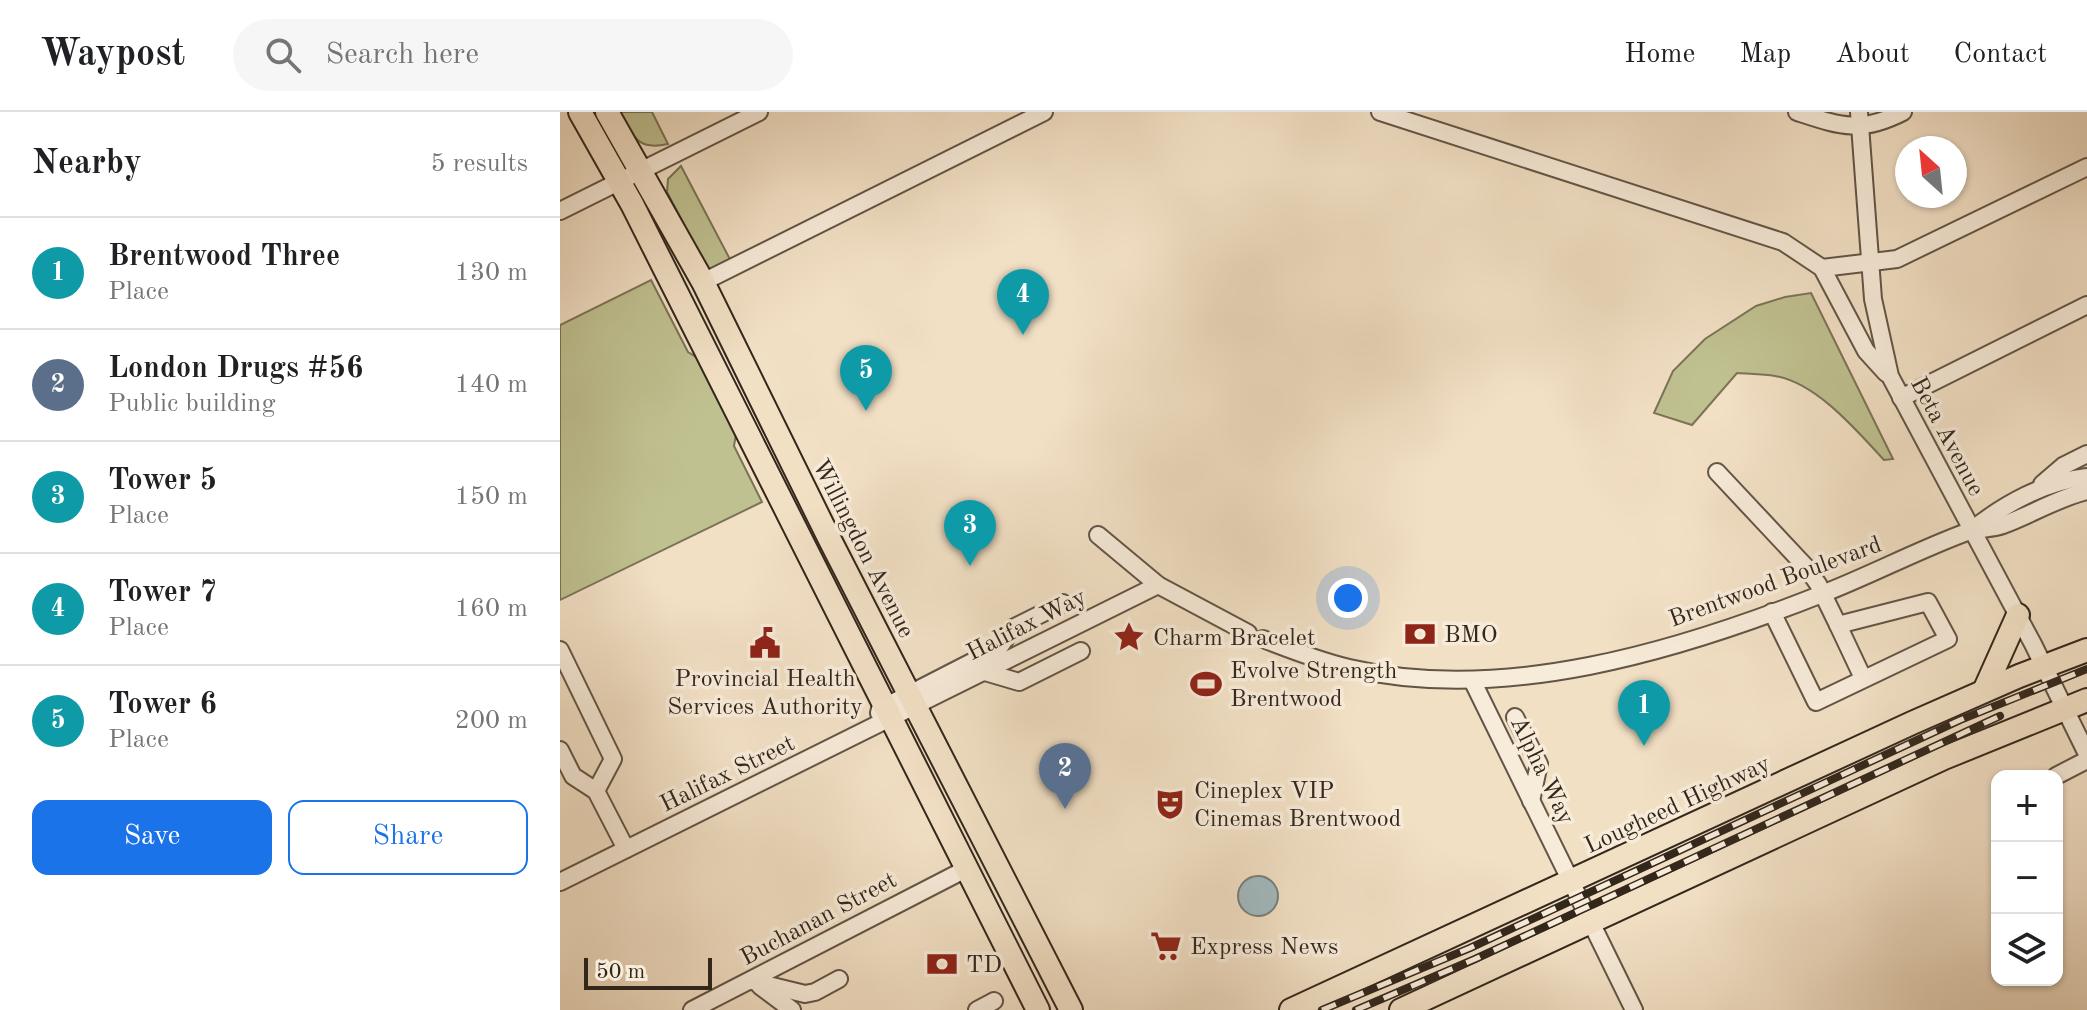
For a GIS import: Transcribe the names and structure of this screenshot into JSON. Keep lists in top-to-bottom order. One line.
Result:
{"streets":{"main road":["Willingdon Avenue","Lougheed Highway"],"street":["Beta Avenue","Brentwood Boulevard","Halifax Way","Alpha Way","Halifax Street","Buchanan Street"]},"crossings":[["Beta Avenue","Brentwood Boulevard"],["Beta Avenue","Lougheed Highway"],["Willingdon Avenue","Halifax Way"],["Willingdon Avenue","Halifax Street"],["Brentwood Boulevard","Halifax Way"],["Brentwood Boulevard","Alpha Way"],["Halifax Way","Halifax Street"],["Alpha Way","Lougheed Highway"]],"places":{"bank":["BMO","TD"],"place":["Charm Bracelet"],"public building":["Provincial Health Services Authority"],"sports":["Evolve Strength Brentwood"],"theatre":["Cineplex VIP Cinemas Brentwood"],"supermarket":["Express News"]},"scale_bar":"50 m","north":"top left","page":{"header":"Waypost","search":"Search here","nav":["Home","Map","About","Contact"],"heading":["Nearby","5 results"],"list":[{"mark":"1","name":"Brentwood Three","note":"Place","value":"130 m"},{"mark":"2","name":"London Drugs #56","note":"Public building","value":"140 m"},{"mark":"3","name":"Tower 5","note":"Place","value":"150 m"},{"mark":"4","name":"Tower 7","note":"Place","value":"160 m"},{"mark":"5","name":"Tower 6","note":"Place","value":"200 m"}],"pins":["4","5","3","1","2"],"map_buttons":["+","−"],"buttons":["Save","Share"],"scale":"50 m"}}
